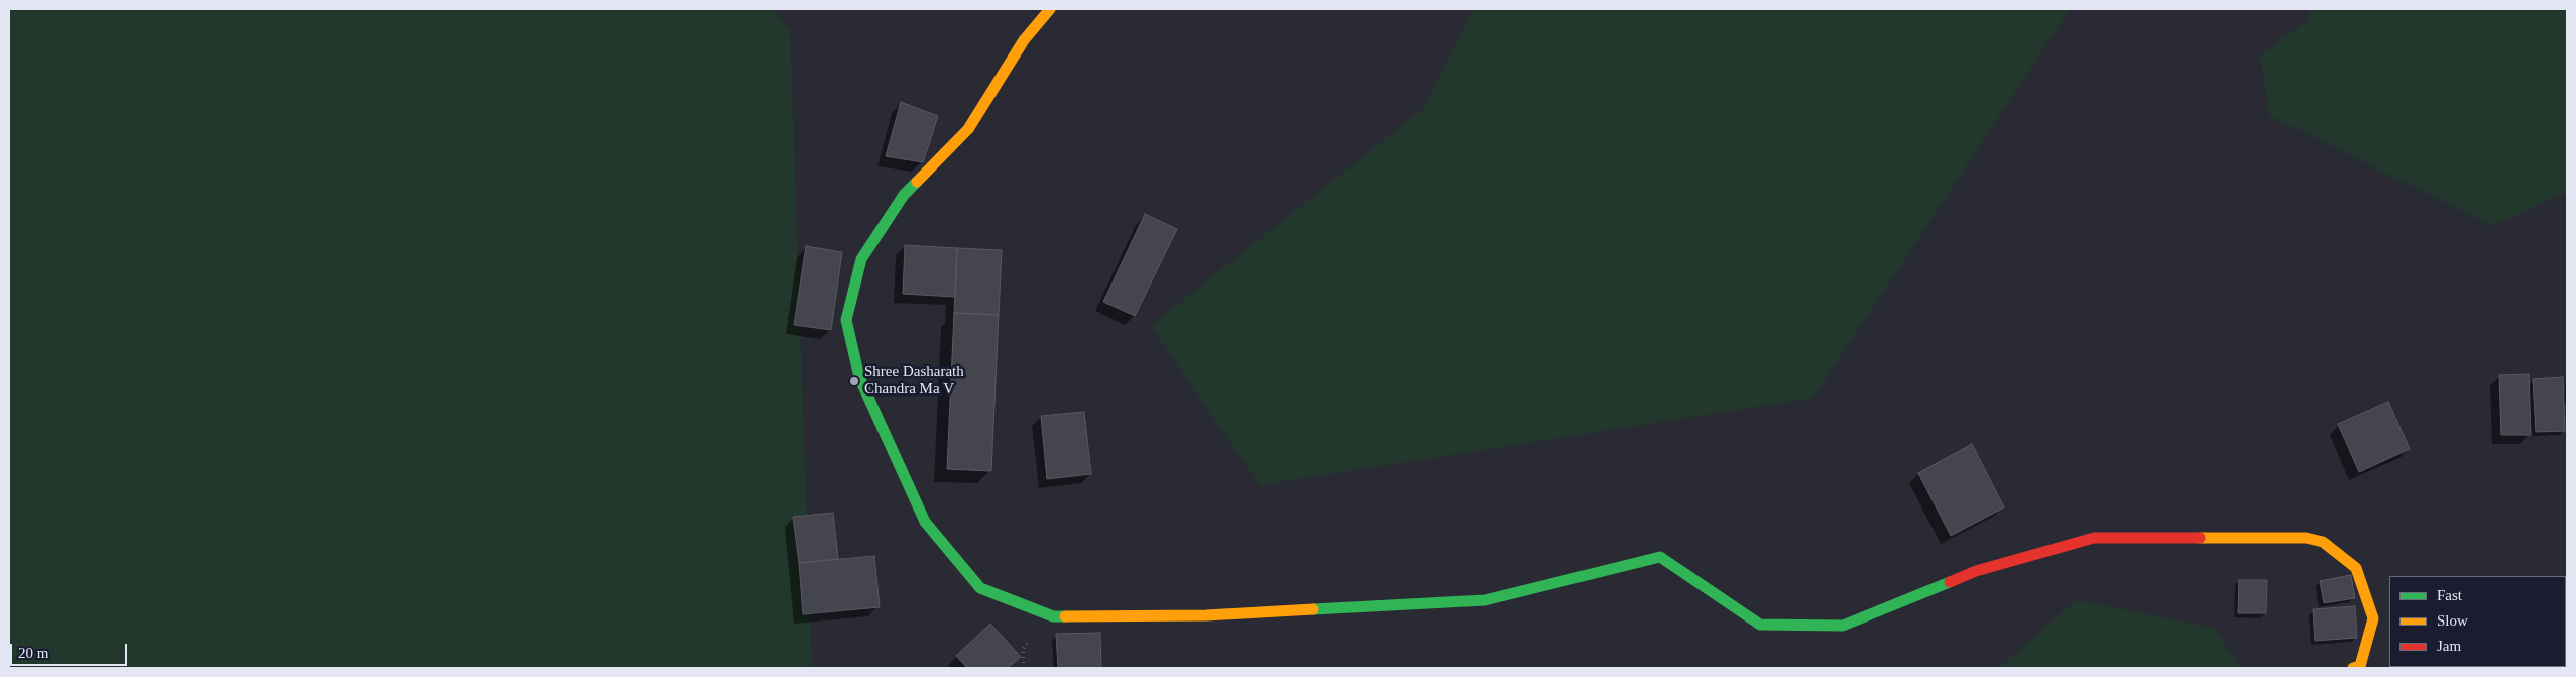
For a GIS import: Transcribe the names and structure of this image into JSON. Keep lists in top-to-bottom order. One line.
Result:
{"places":["Shree Dasharath Chandra Ma V"],"legend":["Fast","Slow","Jam"],"scale_bar":"20 m"}
